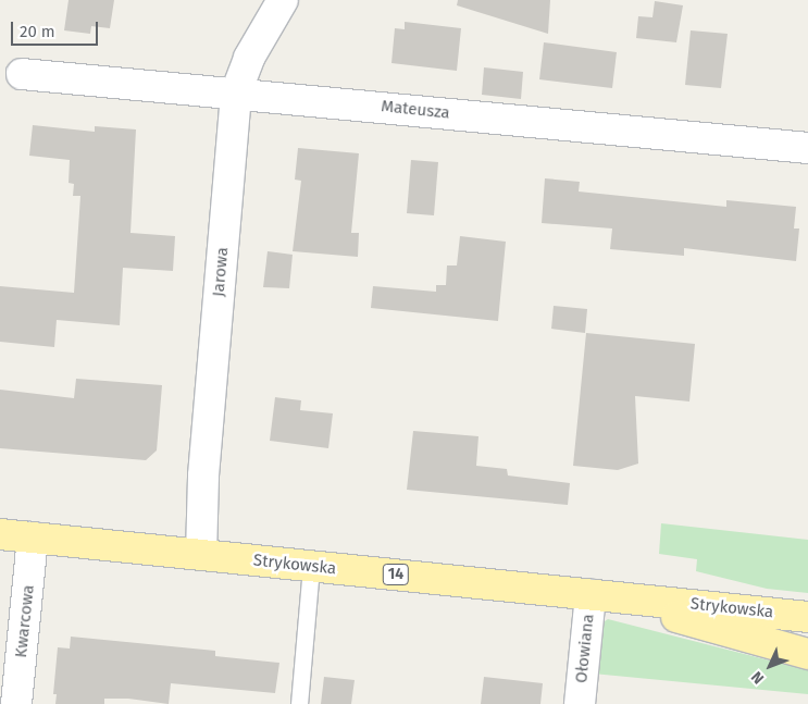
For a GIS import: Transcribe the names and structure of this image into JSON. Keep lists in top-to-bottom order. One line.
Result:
{"streets":{"main road":["Strykowska","14"],"street":["Mateusza","Jarowa","Kwarcowa","Ołowiana"]},"crossings":[["Mateusza","Jarowa"],["Jarowa","Strykowska"],["Strykowska","Kwarcowa"],["Strykowska","Ołowiana"]],"scale_bar":"20 m","north":"bottom left"}
